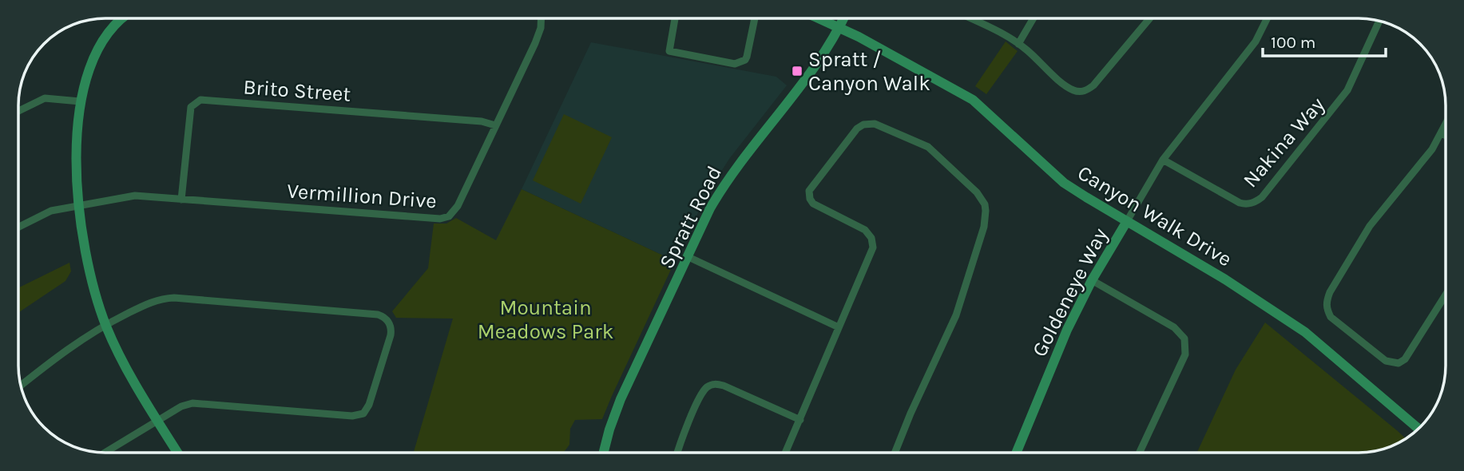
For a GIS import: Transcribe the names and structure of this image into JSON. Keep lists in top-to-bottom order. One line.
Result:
{"streets":{"street":["Brito Street","Nakina Way","Vermillion Drive","Canyon Walk Drive","Spratt Road","Goldeneye Way"]},"crossings":[["Brito Street","Vermillion Drive"],["Nakina Way","Goldeneye Way"],["Canyon Walk Drive","Spratt Road"],["Canyon Walk Drive","Goldeneye Way"]],"parks":["Mountain Meadows Park"],"places":{"transit":["Spratt / Canyon Walk"]},"scale_bar":"100 m"}
